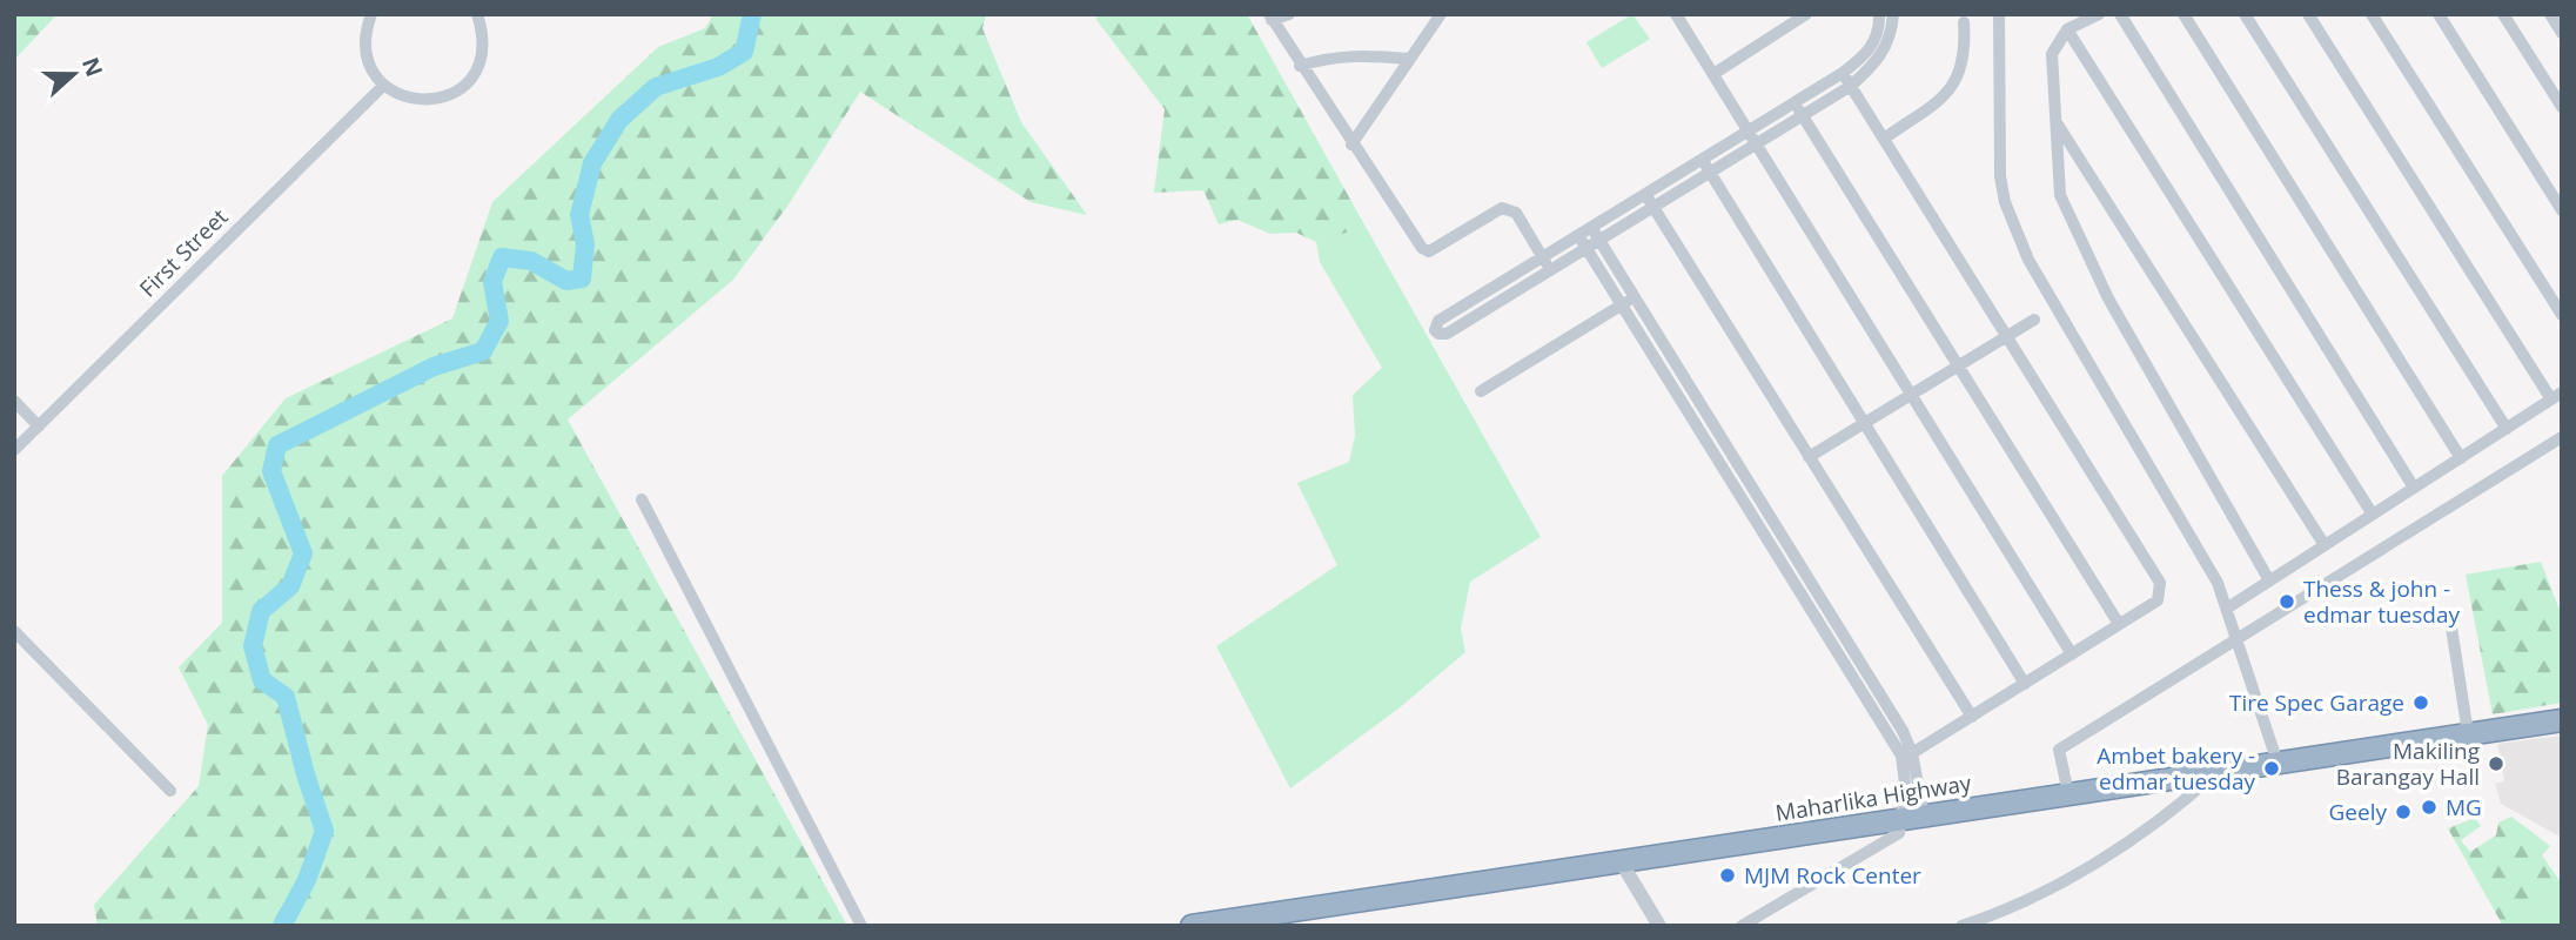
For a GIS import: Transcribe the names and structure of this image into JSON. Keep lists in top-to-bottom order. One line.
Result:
{"streets":{"highway":["Maharlika Highway"],"street":["First Street"]},"places":["Thess & john - edmar tuesday","Tire Spec Garage","Makiling Barangay Hall","Ambet bakery - edmar tuesday","MG","Geely","MJM Rock Center"],"north":"right"}
